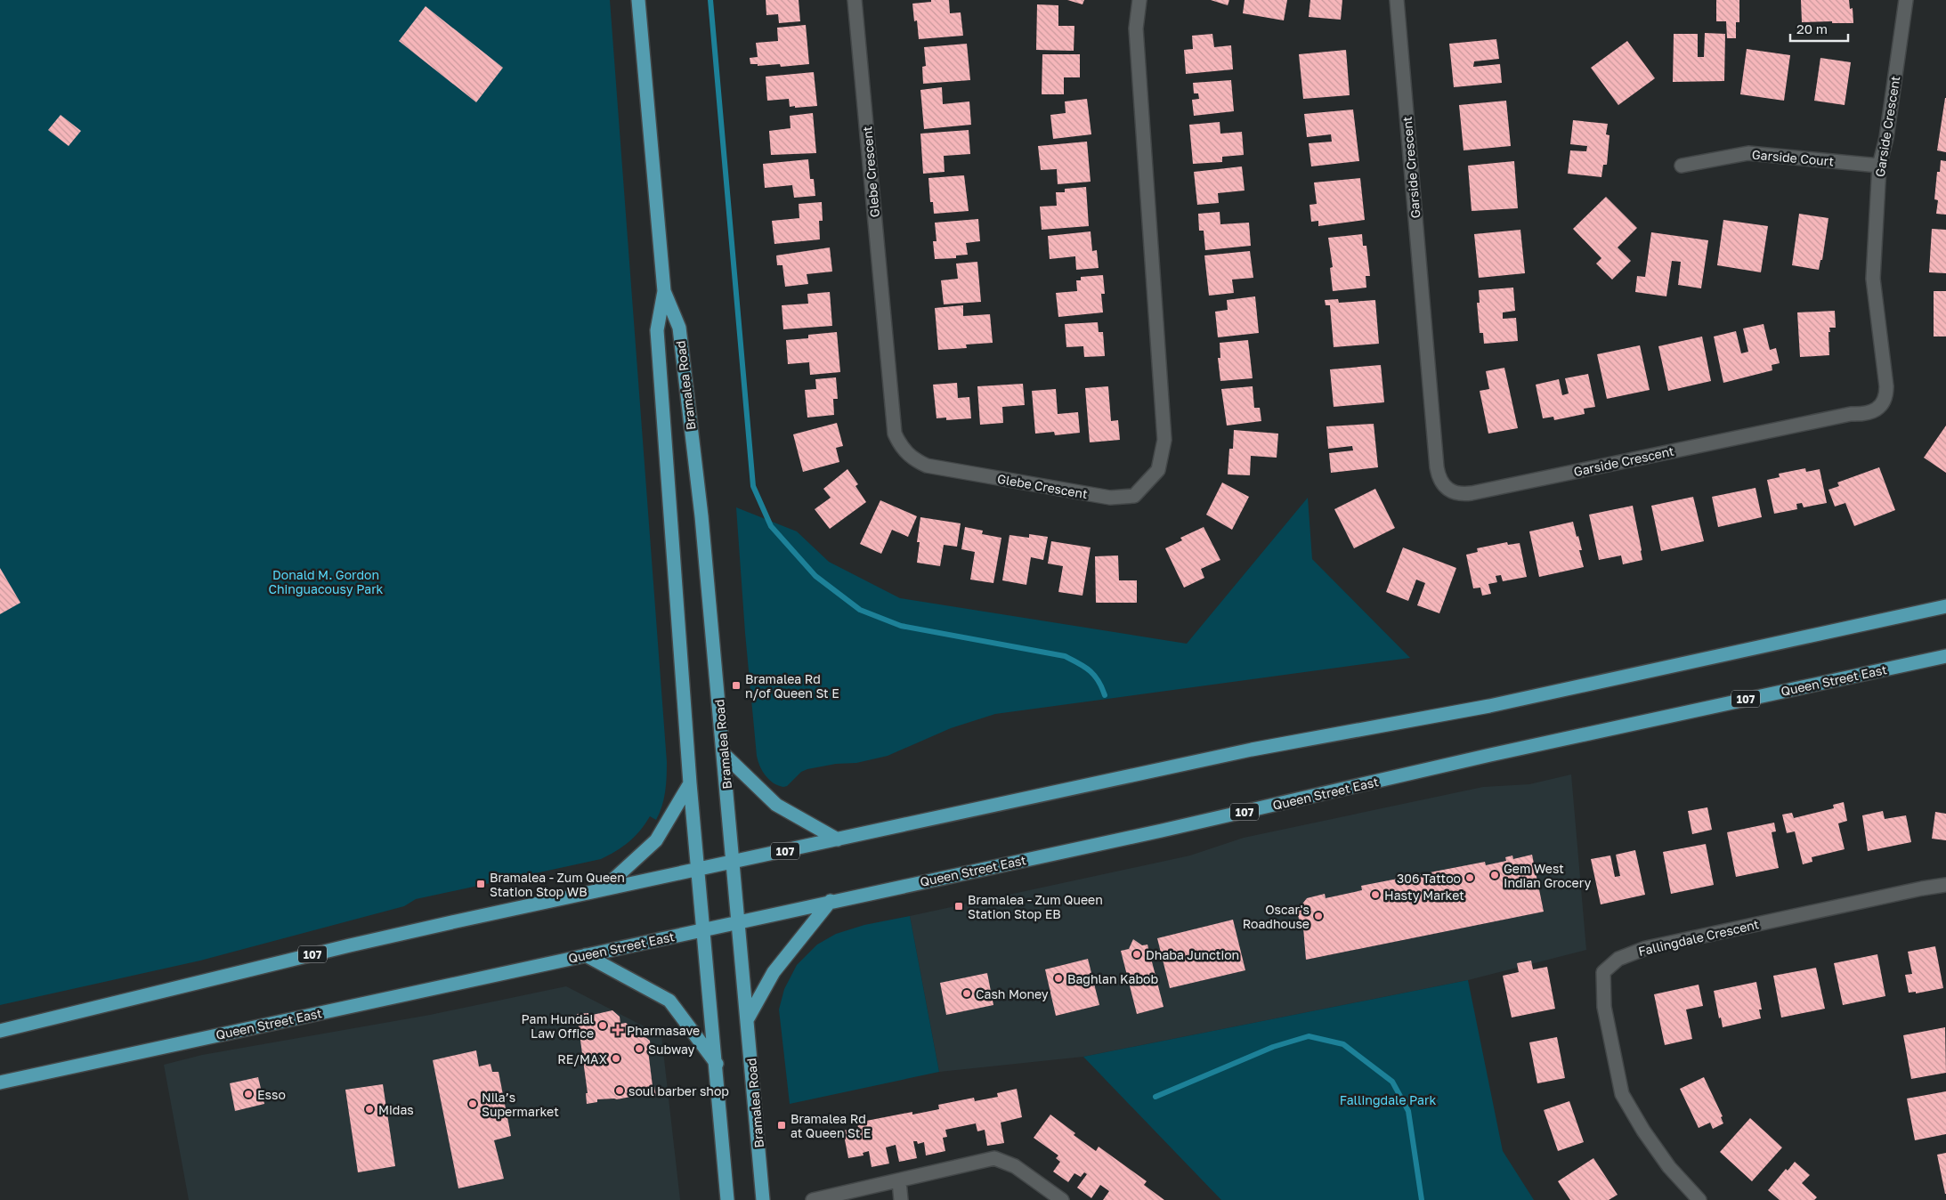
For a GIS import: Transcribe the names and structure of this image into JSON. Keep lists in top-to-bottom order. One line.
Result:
{"streets":{"main road":["Bramalea Road","Queen Street East","107"],"street":["Garside Crescent","Garside Court","Glebe Crescent","Fallingdale Crescent"]},"crossings":[["Garside Crescent","Garside Court"],["Bramalea Road","Queen Street East"],["Bramalea Road","107"]],"parks":["Donald M. Gordon Chinguacousy Park","Fallingdale Park"],"places":{"transit":["Bramalea Rd n/of Queen St E","Bramalea - Zum Queen Station Stop WB","Bramalea - Zum Queen Station Stop EB","Bramalea Rd at Queen St E"],"other":["Gem West Indian Grocery","306 Tattoo","Hasty Market","Oscar's Roadhouse","Dhaba Junction","Baghlan Kabob","Cash Money","Pam Hundal Law Office","Subway","RE/MAX","soul barber shop","Esso","Nila’s Supermarket","Midas"],"health":["Pharmasave"]},"scale_bar":"20 m"}
